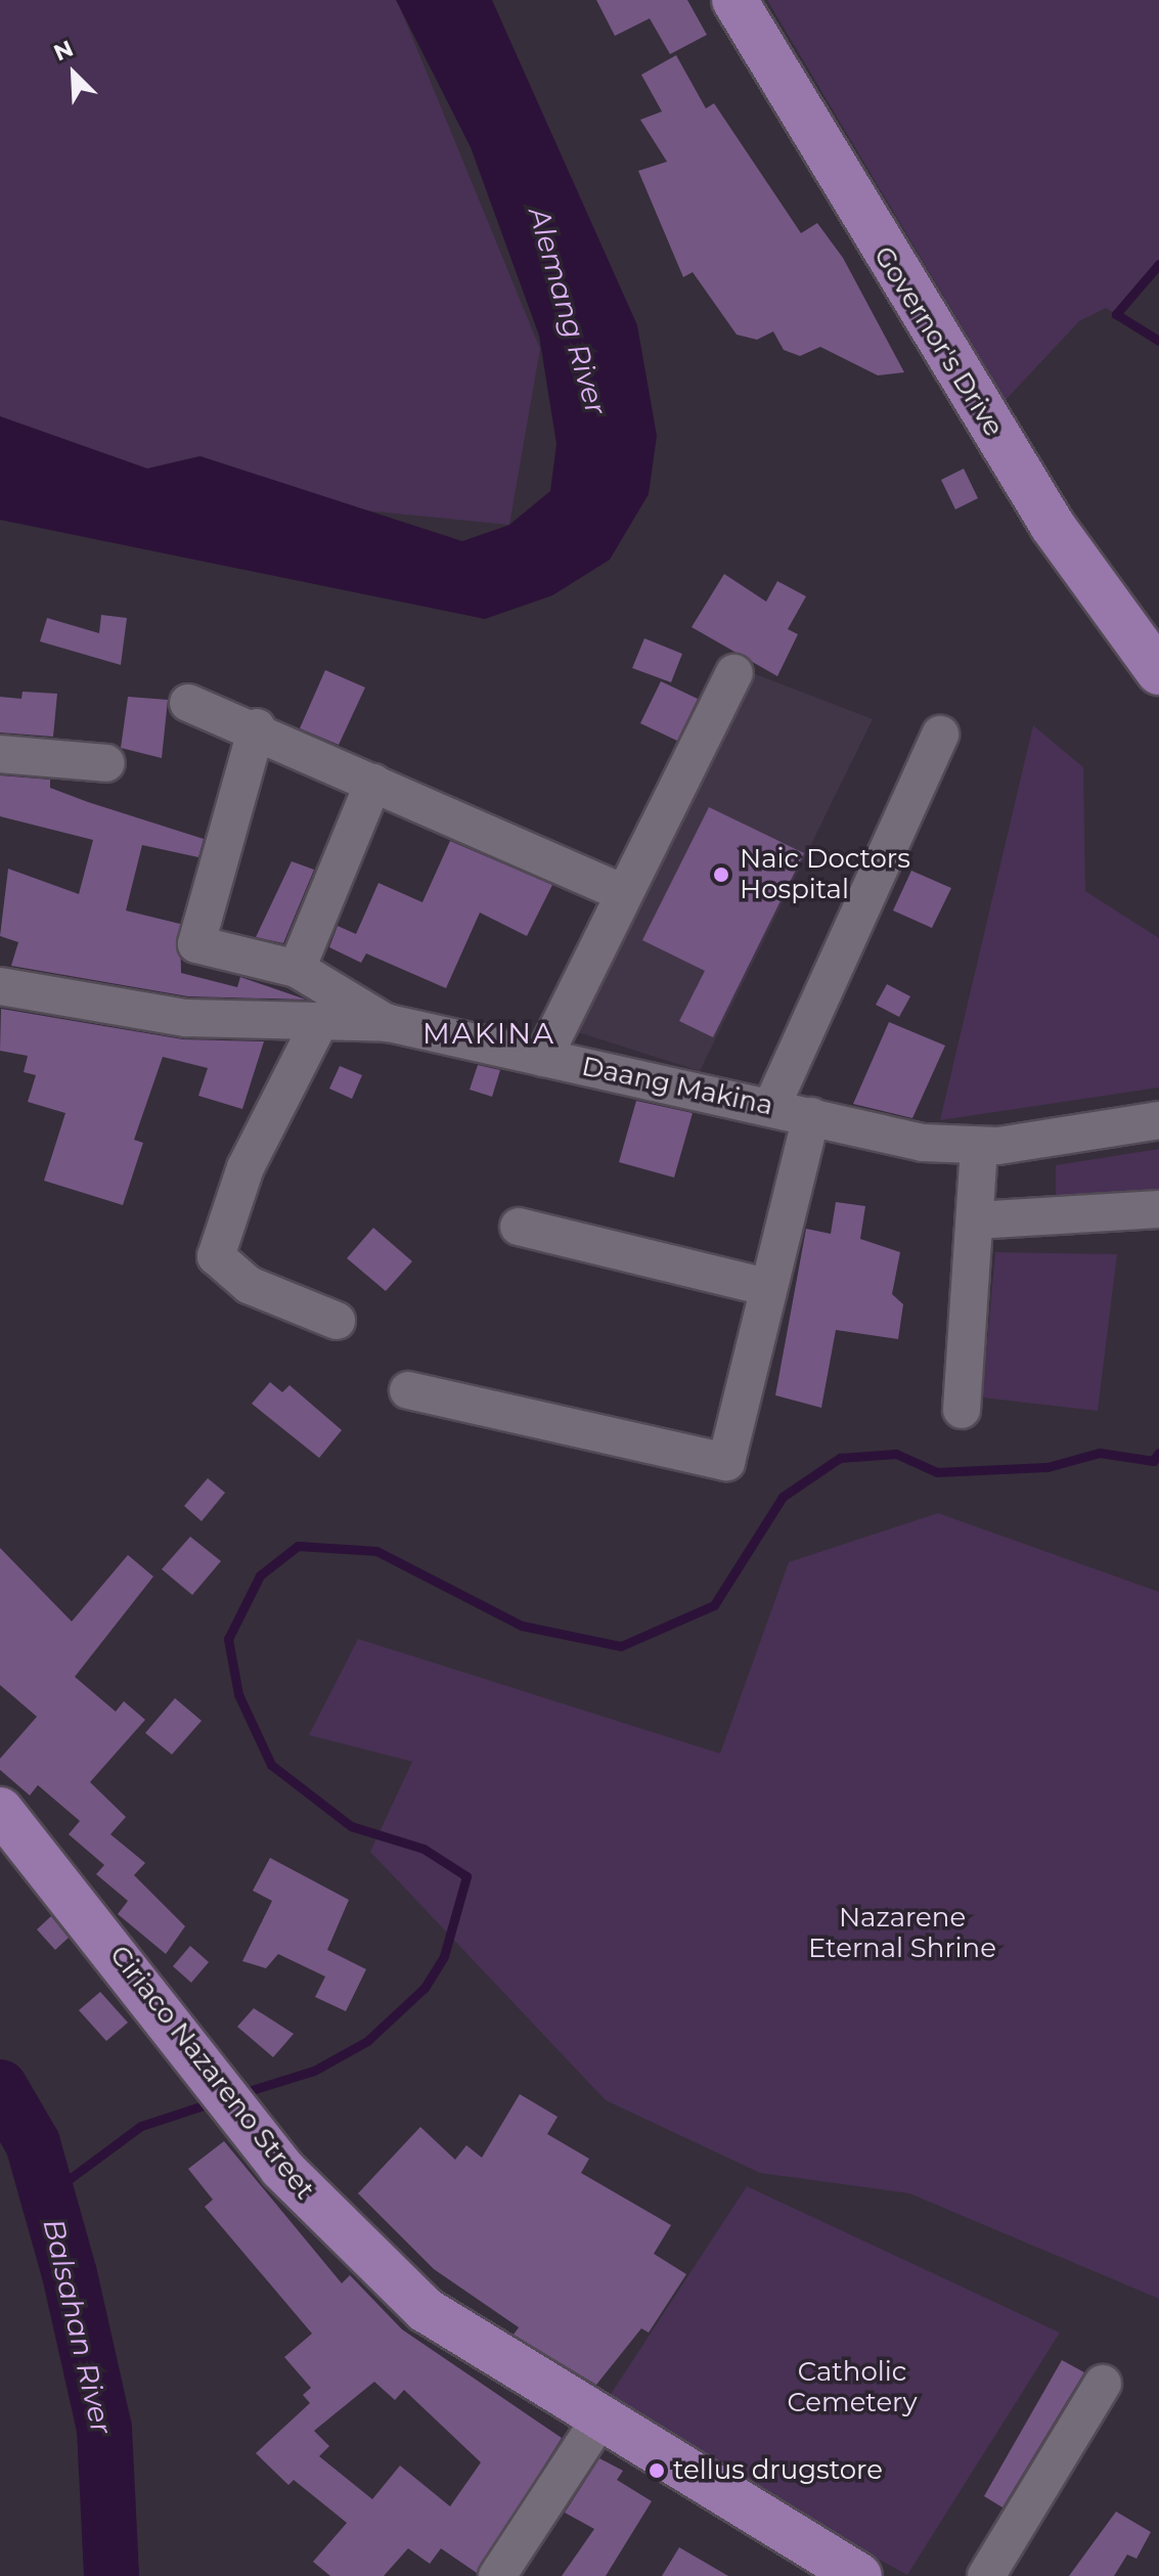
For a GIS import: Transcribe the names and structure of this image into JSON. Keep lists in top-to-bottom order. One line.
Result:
{"streets":{"main road":["Governor's Drive","Ciriaco Nazareno Street"],"street":["Daang Makina"]},"districts":["MAKINA"],"water":["Alemang River","Balsahan River"],"parks":["Nazarene Eternal Shrine","Catholic Cemetery"],"places":["Naic Doctors Hospital","tellus drugstore"],"north":"top left"}
